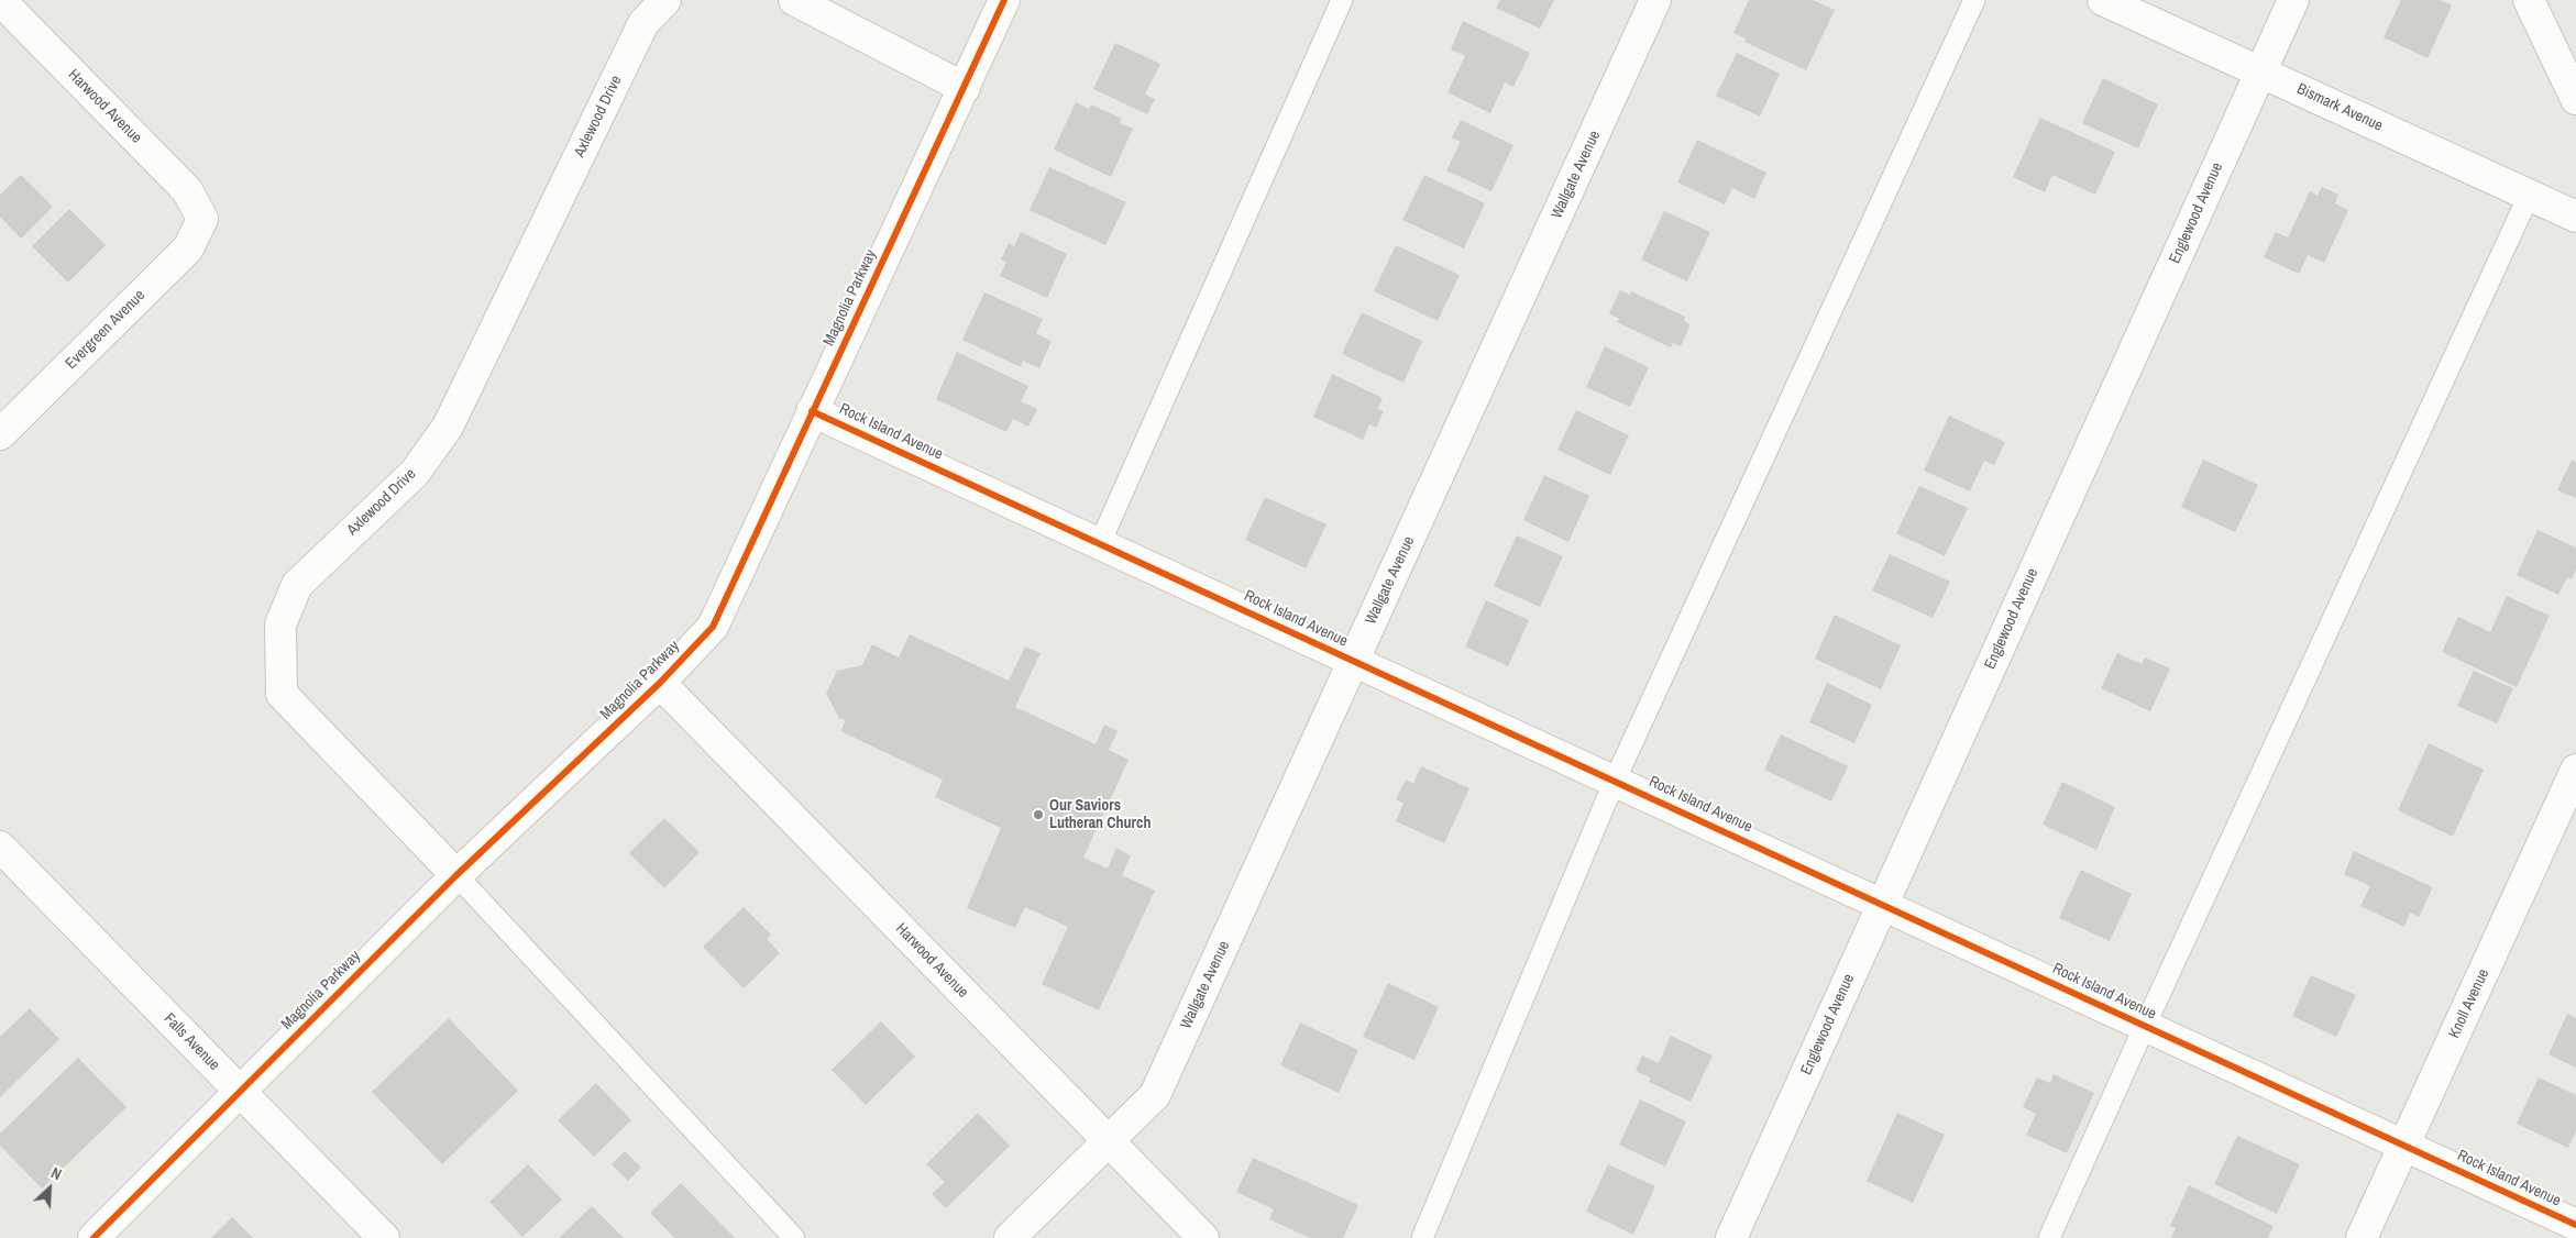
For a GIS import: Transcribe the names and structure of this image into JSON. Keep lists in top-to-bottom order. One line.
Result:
{"streets":{"street":["Harwood Avenue","Bismark Avenue","Axlewood Drive","Wallgate Avenue","Englewood Avenue","Magnolia Parkway","Evergreen Avenue","Rock Island Avenue","Knoll Avenue","Falls Avenue"]},"crossings":[["Harwood Avenue","Wallgate Avenue"],["Harwood Avenue","Magnolia Parkway"],["Harwood Avenue","Evergreen Avenue"],["Bismark Avenue","Englewood Avenue"],["Axlewood Drive","Magnolia Parkway"],["Wallgate Avenue","Rock Island Avenue"],["Englewood Avenue","Rock Island Avenue"],["Magnolia Parkway","Rock Island Avenue"],["Magnolia Parkway","Falls Avenue"],["Rock Island Avenue","Knoll Avenue"]],"places":["Our Saviors Lutheran Church"],"north":"top right"}
